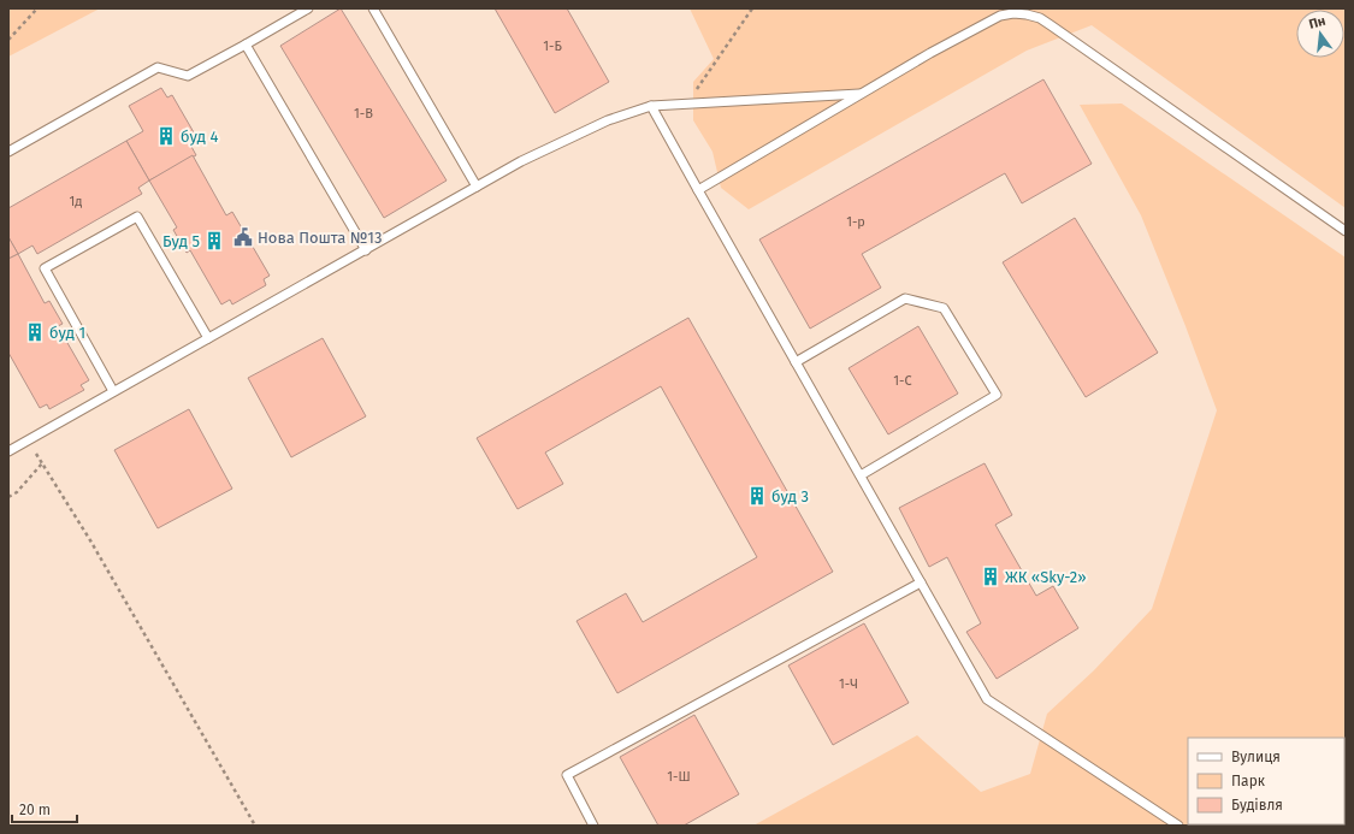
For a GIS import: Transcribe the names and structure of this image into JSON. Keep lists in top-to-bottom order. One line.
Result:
{"places":{"building":["буд 4","Буд 5","буд 1","буд 3","ЖК «Sky-2»"],"public building":["Нова Пошта №13"]},"house_numbers":["1-Б","1-В","1д","1-р","1-С","1-Ч","1-Ш"],"legend":["Вулиця","Парк","Будівля"],"scale_bar":"20 m","north":"top"}
